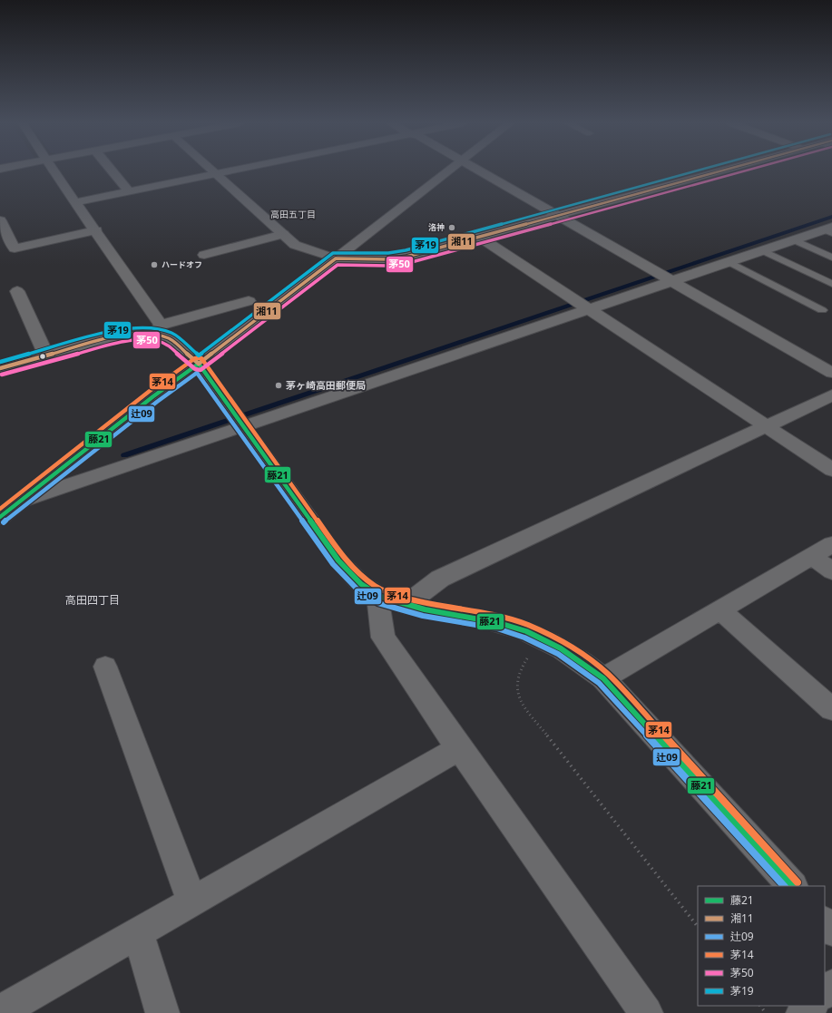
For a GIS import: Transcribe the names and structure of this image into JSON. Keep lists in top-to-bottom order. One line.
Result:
{"districts":["高田五丁目","高田四丁目"],"places":["洛神","ハードオフ","茅ヶ崎高田郵便局"],"lines":["transit line 湘11","transit line 茅50","transit line 茅19","transit line 茅14","transit line 藤21","transit line 辻09"],"legend":["藤21","湘11","辻09","茅14","茅50","茅19"]}
